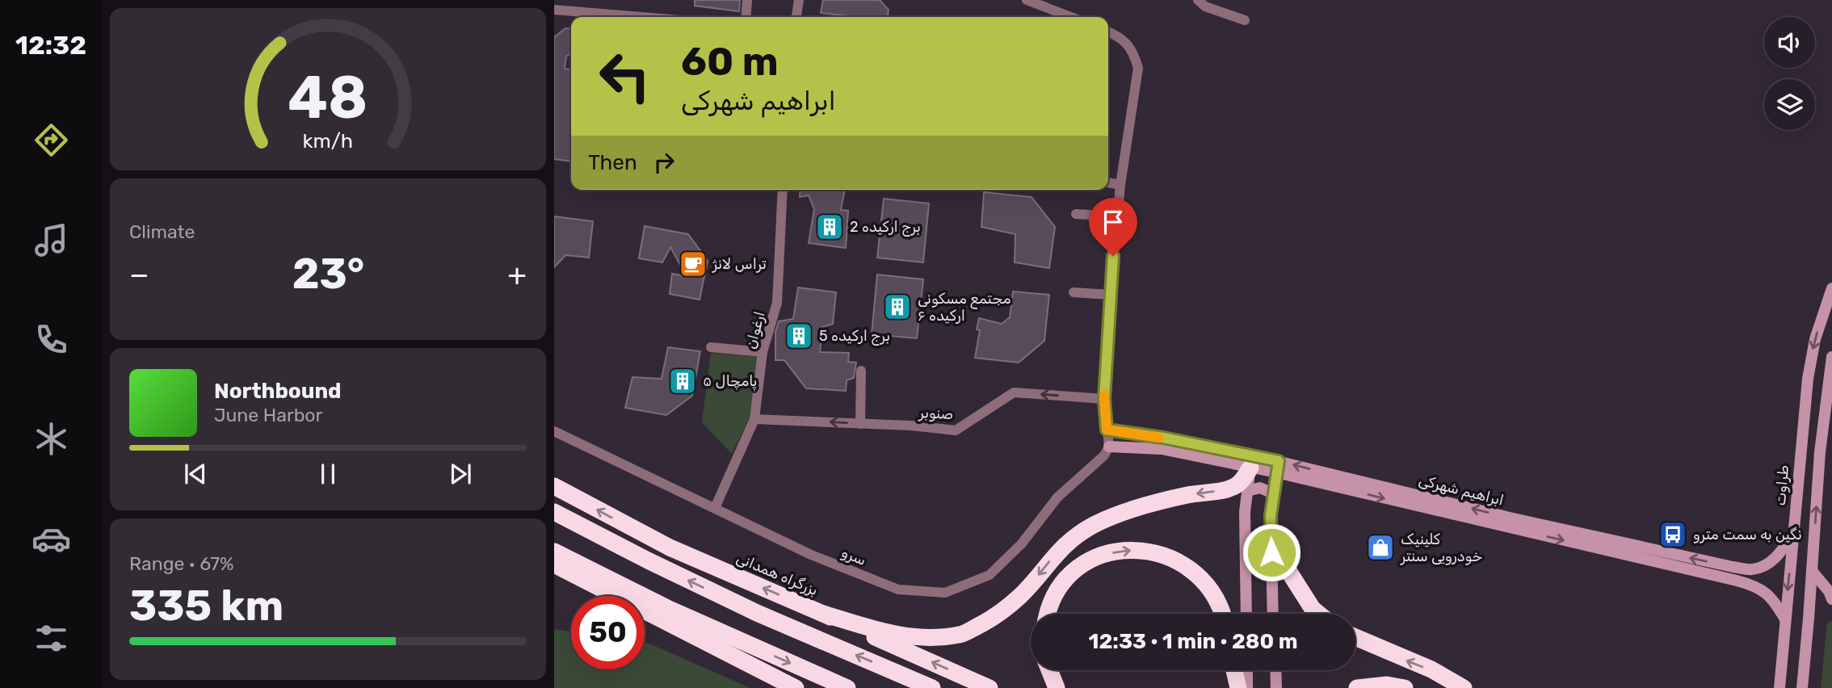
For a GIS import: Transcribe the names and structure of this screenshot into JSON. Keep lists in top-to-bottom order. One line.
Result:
{"streets":{"highway":["بزرگراه همدانی"],"main road":["طراوت","ابراهیم شهرکی"],"street":["ارغوان","صنوبر","سرو"]},"crossings":[["ارغوان","صنوبر"],["ارغوان","سرو"],["طراوت","ابراهیم شهرکی"],["ابراهیم شهرکی","سرو"]],"one_way":["صنوبر"],"places":{"building":["برج ارکیده 2","مجتمع مسکونی ارکیده ۶","برج ارکیده 5","پامچال ۵"],"cafe":["تراس لانژ"],"bus stop":["نگین به سمت مترو"],"shop":["کلینیک خودرویی سنتر"]},"page":{"tabs":"12:32","turn":["60 m","ابراهیم شهرکی"],"then":"Then","tile":["Climate",["Range · 67%","335 km"]],"heat":["−","23°","+"],"song":["Northbound","June Harbor"],"limit":"50","trip":"12:33 · 1 min · 280 m","gauge":["48","km/h"]}}
